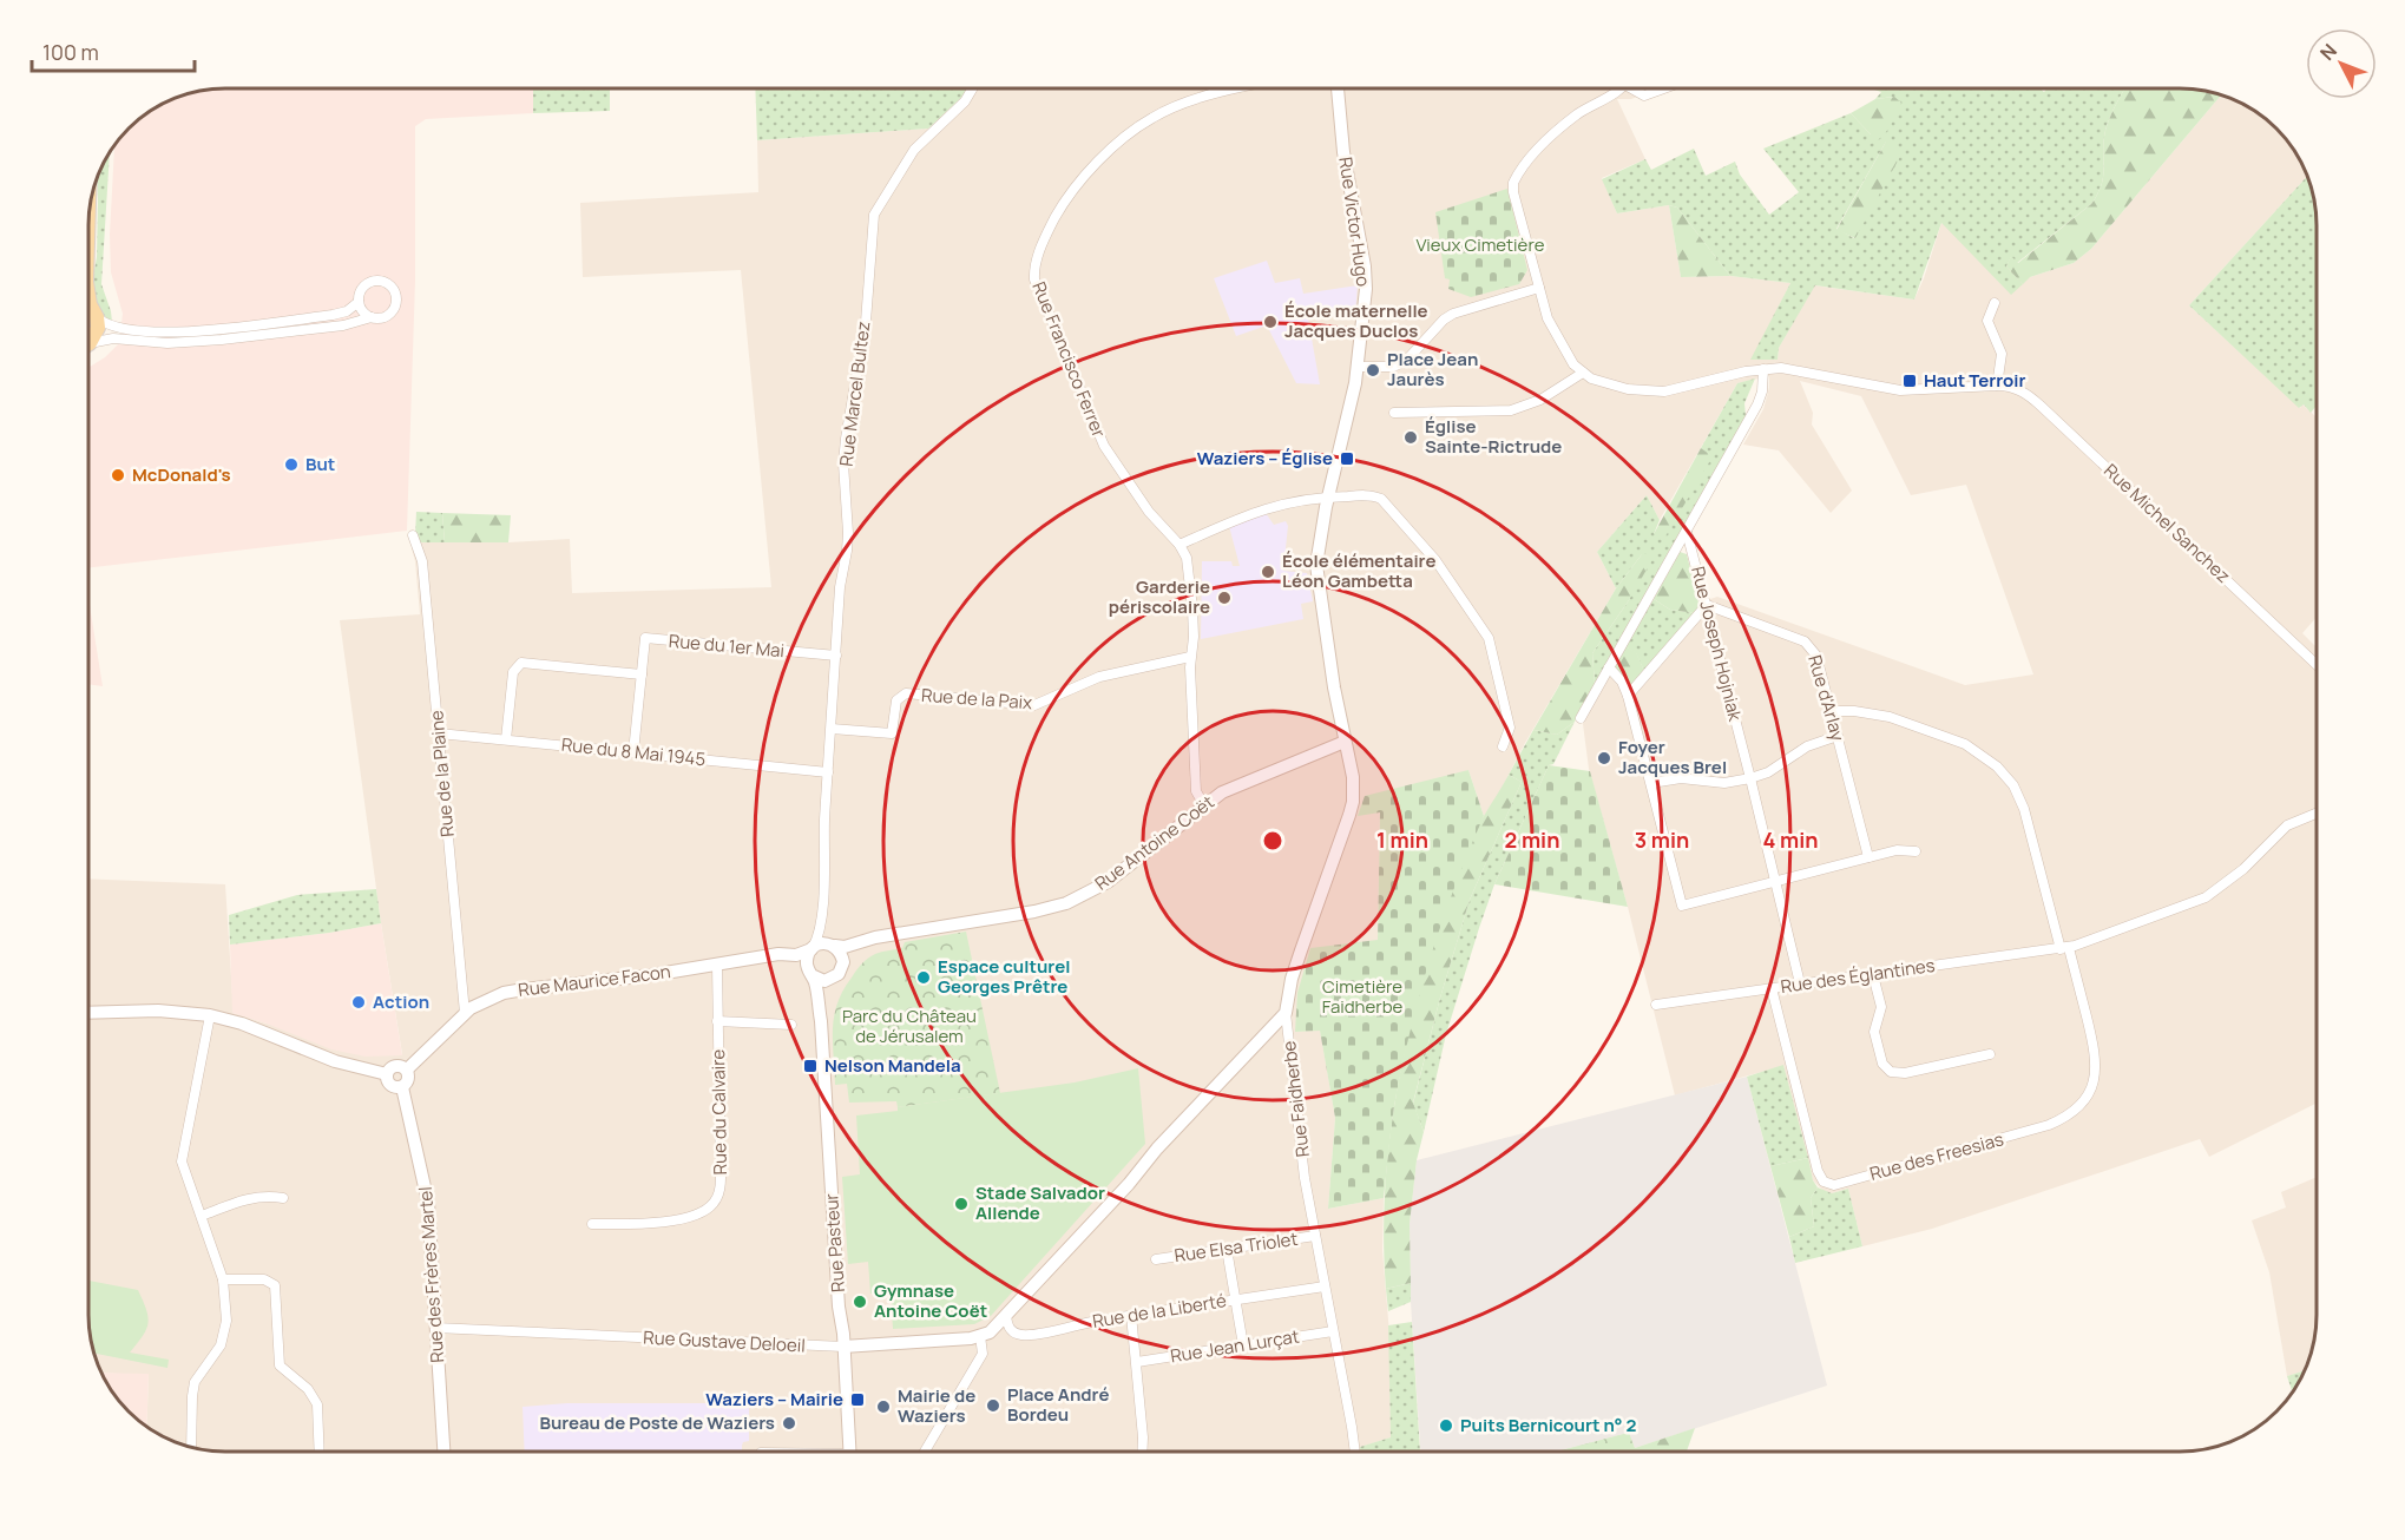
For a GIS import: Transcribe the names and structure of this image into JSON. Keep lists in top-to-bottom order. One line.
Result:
{"streets":{"street":["Rue Victor Hugo","Rue Francisco Ferrer","Rue Marcel Bultez","Rue Michel Sanchez","Rue Joseph Hojniak","Rue du 1er Mai","Rue d'Arlay","Rue de la Paix","Rue du 8 Mai 1945","Rue de la Plaine","Rue Antoine Coët","Rue des Églantines","Rue Maurice Facon","Rue Faidherbe","Rue du Calvaire","Rue des Freesias","Rue Pasteur","Rue Elsa Triolet","Rue des Frères Martel","Rue de la Liberté","Rue Gustave Deloeil","Rue Jean Lurçat"]},"crossings":[["Rue Francisco Ferrer","Rue de la Paix"],["Rue Francisco Ferrer","Rue Antoine Coët"],["Rue Marcel Bultez","Rue du 1er Mai"],["Rue Marcel Bultez","Rue de la Paix"],["Rue Marcel Bultez","Rue du 8 Mai 1945"],["Rue Marcel Bultez","Rue Antoine Coët"],["Rue Marcel Bultez","Rue Maurice Facon"],["Rue Marcel Bultez","Rue Pasteur"],["Rue Joseph Hojniak","Rue d'Arlay"],["Rue Joseph Hojniak","Rue des Églantines"],["Rue du 1er Mai","Rue du 8 Mai 1945"],["Rue d'Arlay","Rue des Freesias"],["Rue du 8 Mai 1945","Rue de la Plaine"],["Rue de la Plaine","Rue Maurice Facon"],["Rue Antoine Coët","Rue Maurice Facon"],["Rue Antoine Coët","Rue Faidherbe"],["Rue Antoine Coët","Rue Pasteur"],["Rue des Églantines","Rue des Freesias"],["Rue Maurice Facon","Rue du Calvaire"],["Rue Maurice Facon","Rue Pasteur"],["Rue Maurice Facon","Rue des Frères Martel"],["Rue Faidherbe","Rue Elsa Triolet"],["Rue Faidherbe","Rue de la Liberté"],["Rue Faidherbe","Rue Jean Lurçat"],["Rue Pasteur","Rue Gustave Deloeil"],["Rue des Frères Martel","Rue Gustave Deloeil"]],"parks":["Vieux Cimetière","Cimetière Faidherbe","Parc du Château de Jérusalem"],"places":{"other":["École maternelle Jacques Duclos","Place Jean Jaurès","Église Sainte-Rictrude","But","McDonald's","École élémentaire Léon Gambetta","Garderie périscolaire","Foyer Jacques Brel","Espace culturel Georges Prêtre","Action","Stade Salvador Allende","Gymnase Antoine Coët","Place André Bordeu","Mairie de Waziers","Bureau de Poste de Waziers","Puits Bernicourt n° 2"],"transit":["Haut Terroir","Waziers – Église","Nelson Mandela","Waziers – Mairie"]},"scale_bar":"100 m","north":"top left","rings":["1 min","2 min","3 min","4 min"]}
